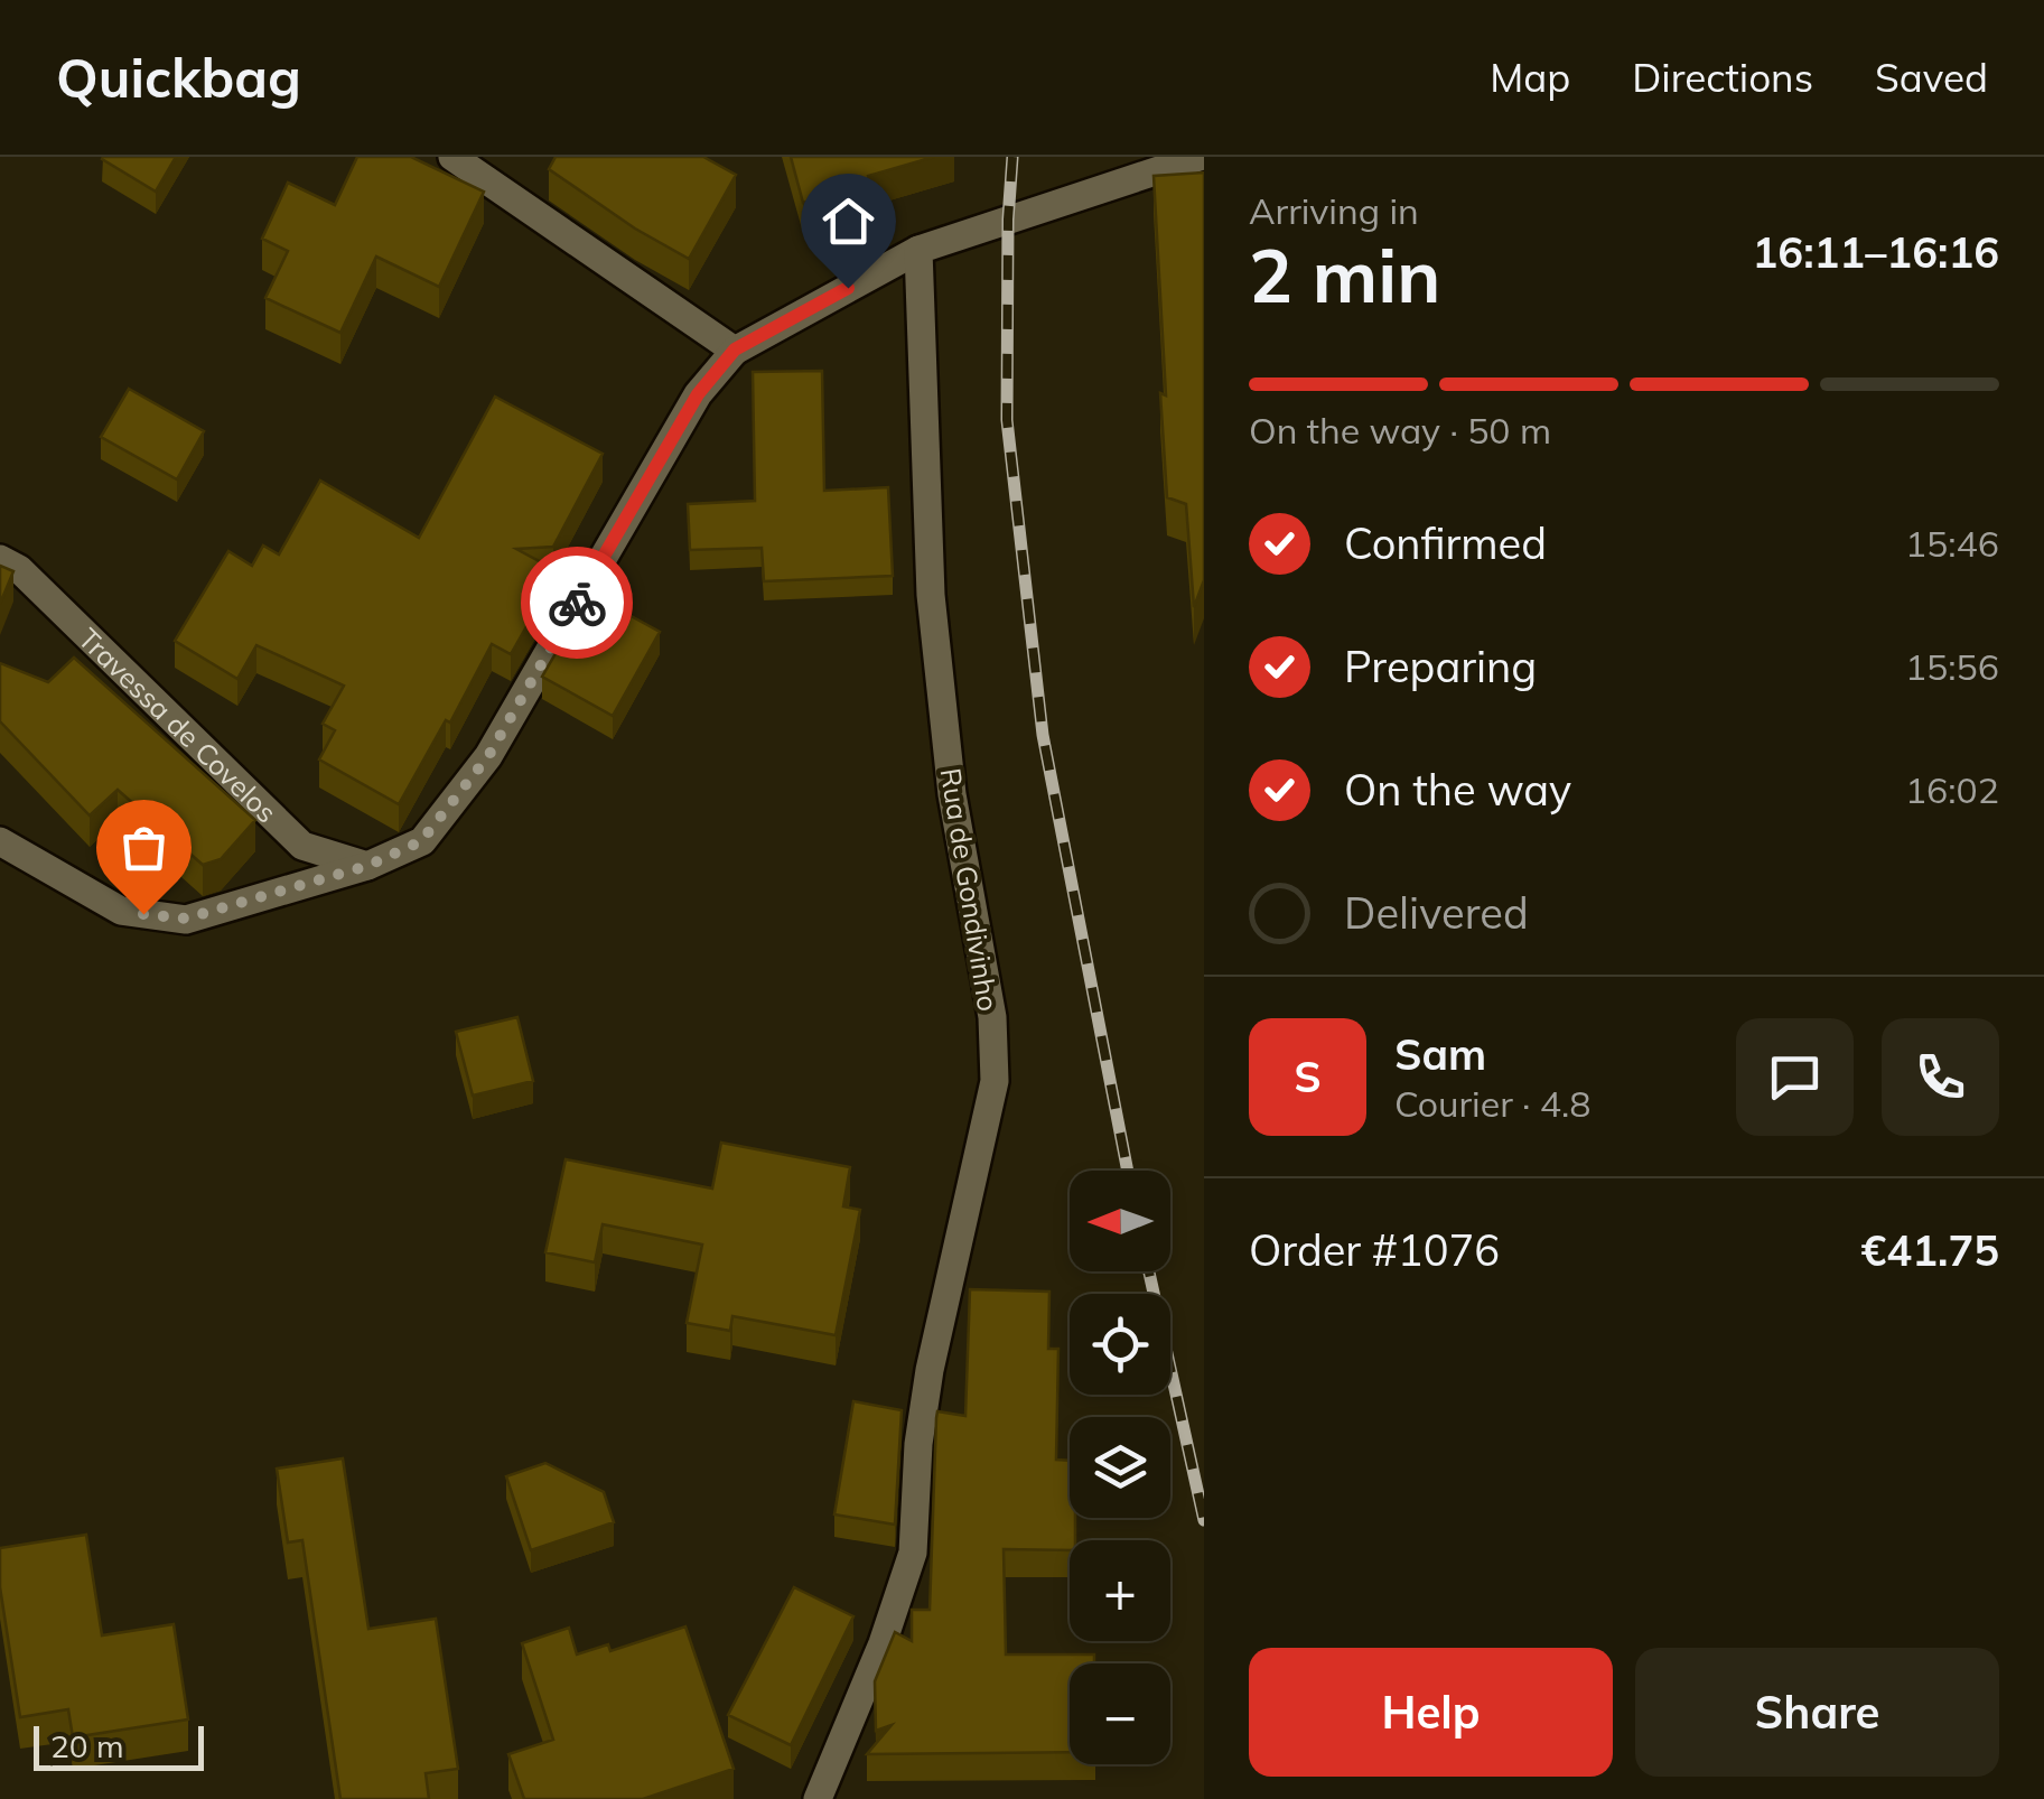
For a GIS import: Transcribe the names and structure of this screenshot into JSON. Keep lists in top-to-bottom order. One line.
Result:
{"streets":{"street":["Travessa de Covelos","Rua de Gondivinho"]},"scale_bar":"20 m","north":"left","page":{"header":"Quickbag","nav":["Map","Directions","Saved"],"heading":["2 min","Arriving in","16:11–16:16"],"panel":["Sam","Courier · 4.8","Order #1076","€41.75"],"bar":"On the way · 50 m","list":[["Confirmed","15:46"],["Preparing","15:56"],["On the way","16:02"],"Delivered"],"round":"S","map_buttons":["+","−"],"buttons":["Help","Share"],"scale":"20 m"}}
